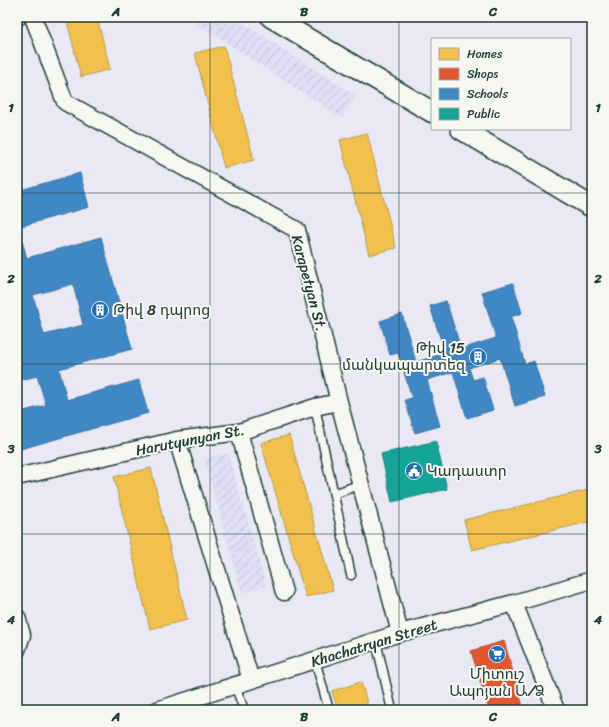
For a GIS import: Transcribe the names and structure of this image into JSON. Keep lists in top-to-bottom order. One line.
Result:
{"streets":{"street":["Karapetyan St.","Harutyunyan St.","Khachatryan Street"]},"crossings":[["Karapetyan St.","Harutyunyan St."],["Karapetyan St.","Khachatryan Street"]],"places":{"building":["Թիվ 8 դպրոց","Թիվ 15 մանկապարտեզ"],"public building":["Կադաստր"],"supermarket":["Միտուշ Ապոյան Ա/Ձ"]},"legend":["Homes","Shops","Schools","Public"],"grid":{"columns":["A","B","C"],"rows":["1","2","3","4"]}}
